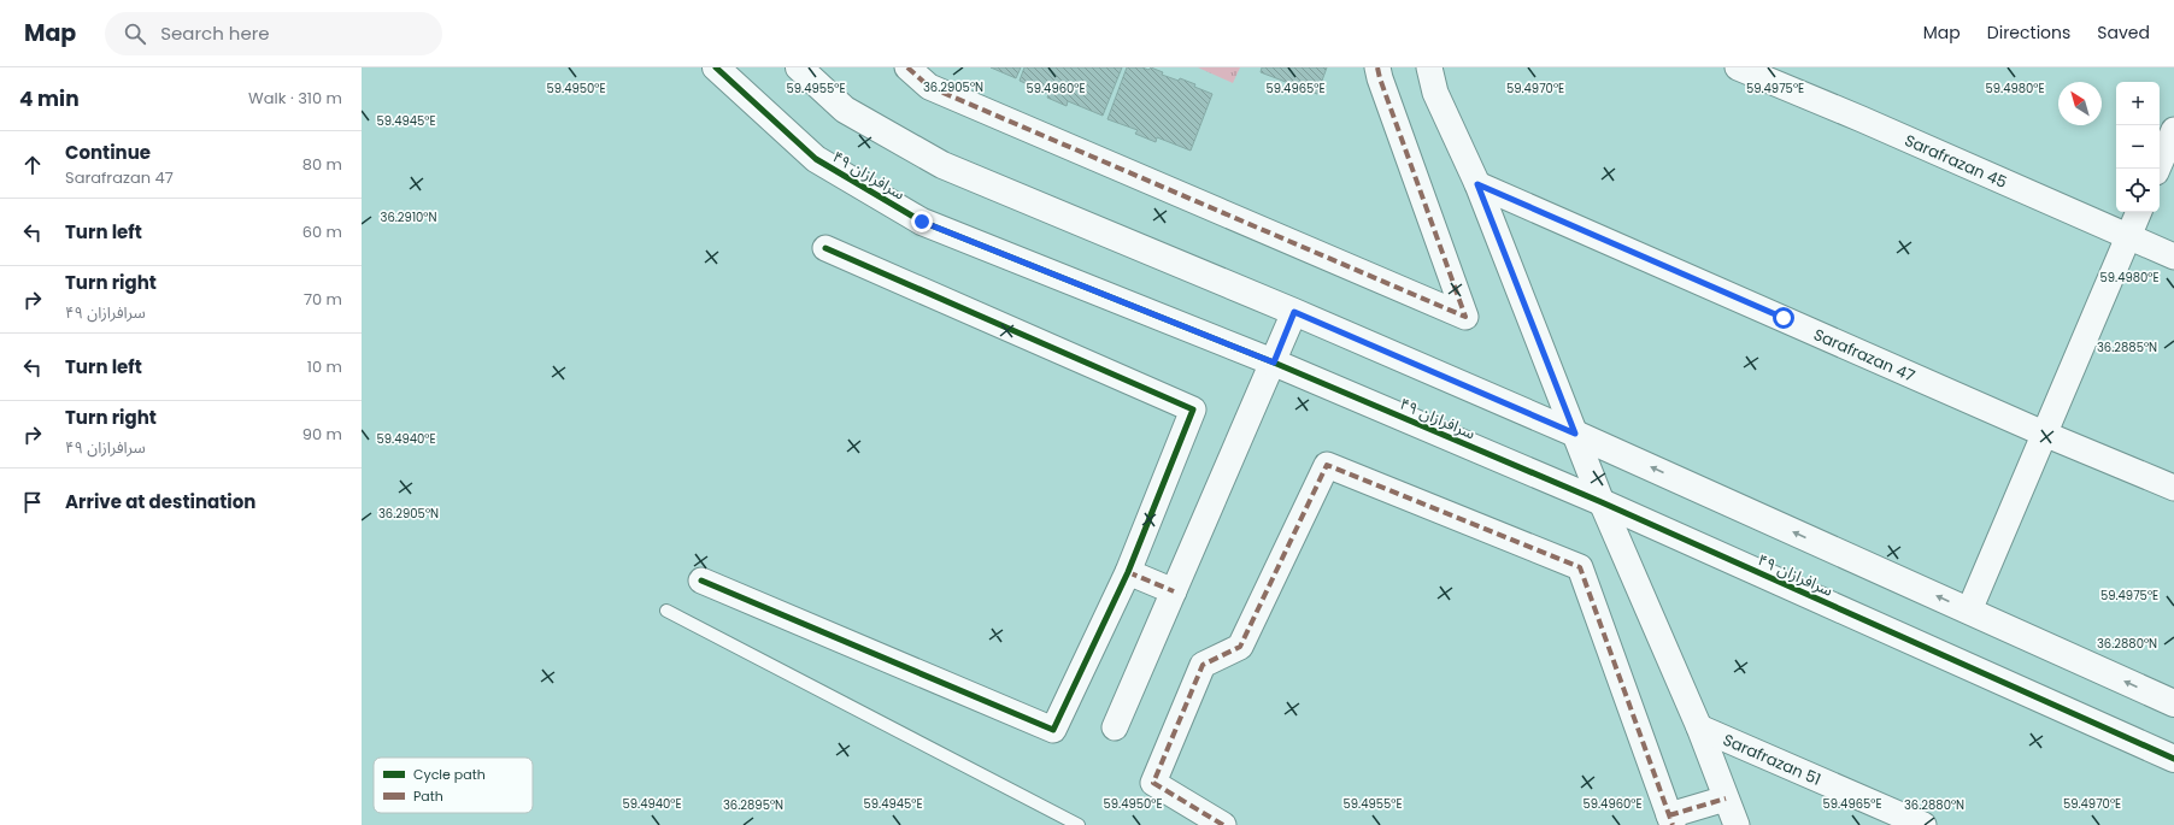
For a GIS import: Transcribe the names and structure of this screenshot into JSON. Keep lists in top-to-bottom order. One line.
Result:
{"streets":{"street":["Sarafrazan 45","سرافرازان ۴۹","Sarafrazan 47","Sarafrazan 51"]},"legend":["Cycle path","Path"],"north":"top left","page":{"header":"Map","search":"Search here","nav":["Map","Directions","Saved"],"heading":["4 min","Walk · 310 m"],"map_buttons":["+","−"],"list":[["Continue","Sarafrazan 47","80 m"],["Turn left","60 m"],["Turn right","سرافرازان ۴۹","70 m"],["Turn left","10 m"],["Turn right","سرافرازان ۴۹","90 m"],"Arrive at destination"]},"coordinates":["36.2905°N","59.4950°E","59.4955°E","59.4960°E","59.4965°E","59.4970°E","59.4975°E","59.4980°E","59.4945°E","36.2910°N","36.2885°N","59.4940°E","36.2880°N","36.2895°N"]}
